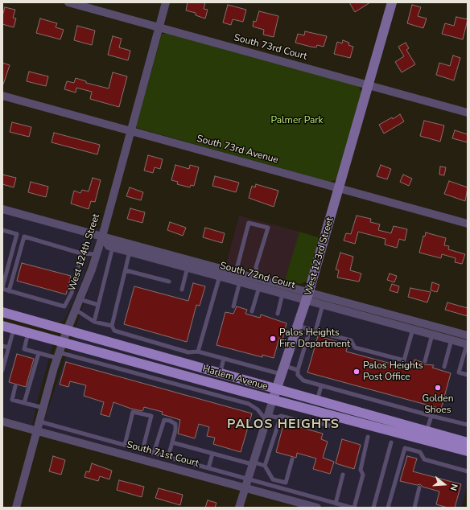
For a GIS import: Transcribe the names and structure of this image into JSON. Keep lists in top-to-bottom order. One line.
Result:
{"streets":{"main road":["Harlem Avenue"],"street":["South 73rd Court","South 73rd Avenue","West 124th Street","West 123rd Street","South 72nd Court","South 71st Court"]},"crossings":[["South 73rd Court","West 124th Street"],["South 73rd Court","West 123rd Street"],["South 73rd Avenue","West 124th Street"],["South 73rd Avenue","West 123rd Street"],["West 124th Street","South 72nd Court"],["West 124th Street","Harlem Avenue"],["West 124th Street","South 71st Court"],["West 123rd Street","South 72nd Court"],["West 123rd Street","Harlem Avenue"],["West 123rd Street","South 71st Court"]],"districts":["PALOS HEIGHTS"],"parks":["Palmer Park"],"places":["Palos Heights Fire Department","Palos Heights Post Office","Golden Shoes"],"north":"right"}
